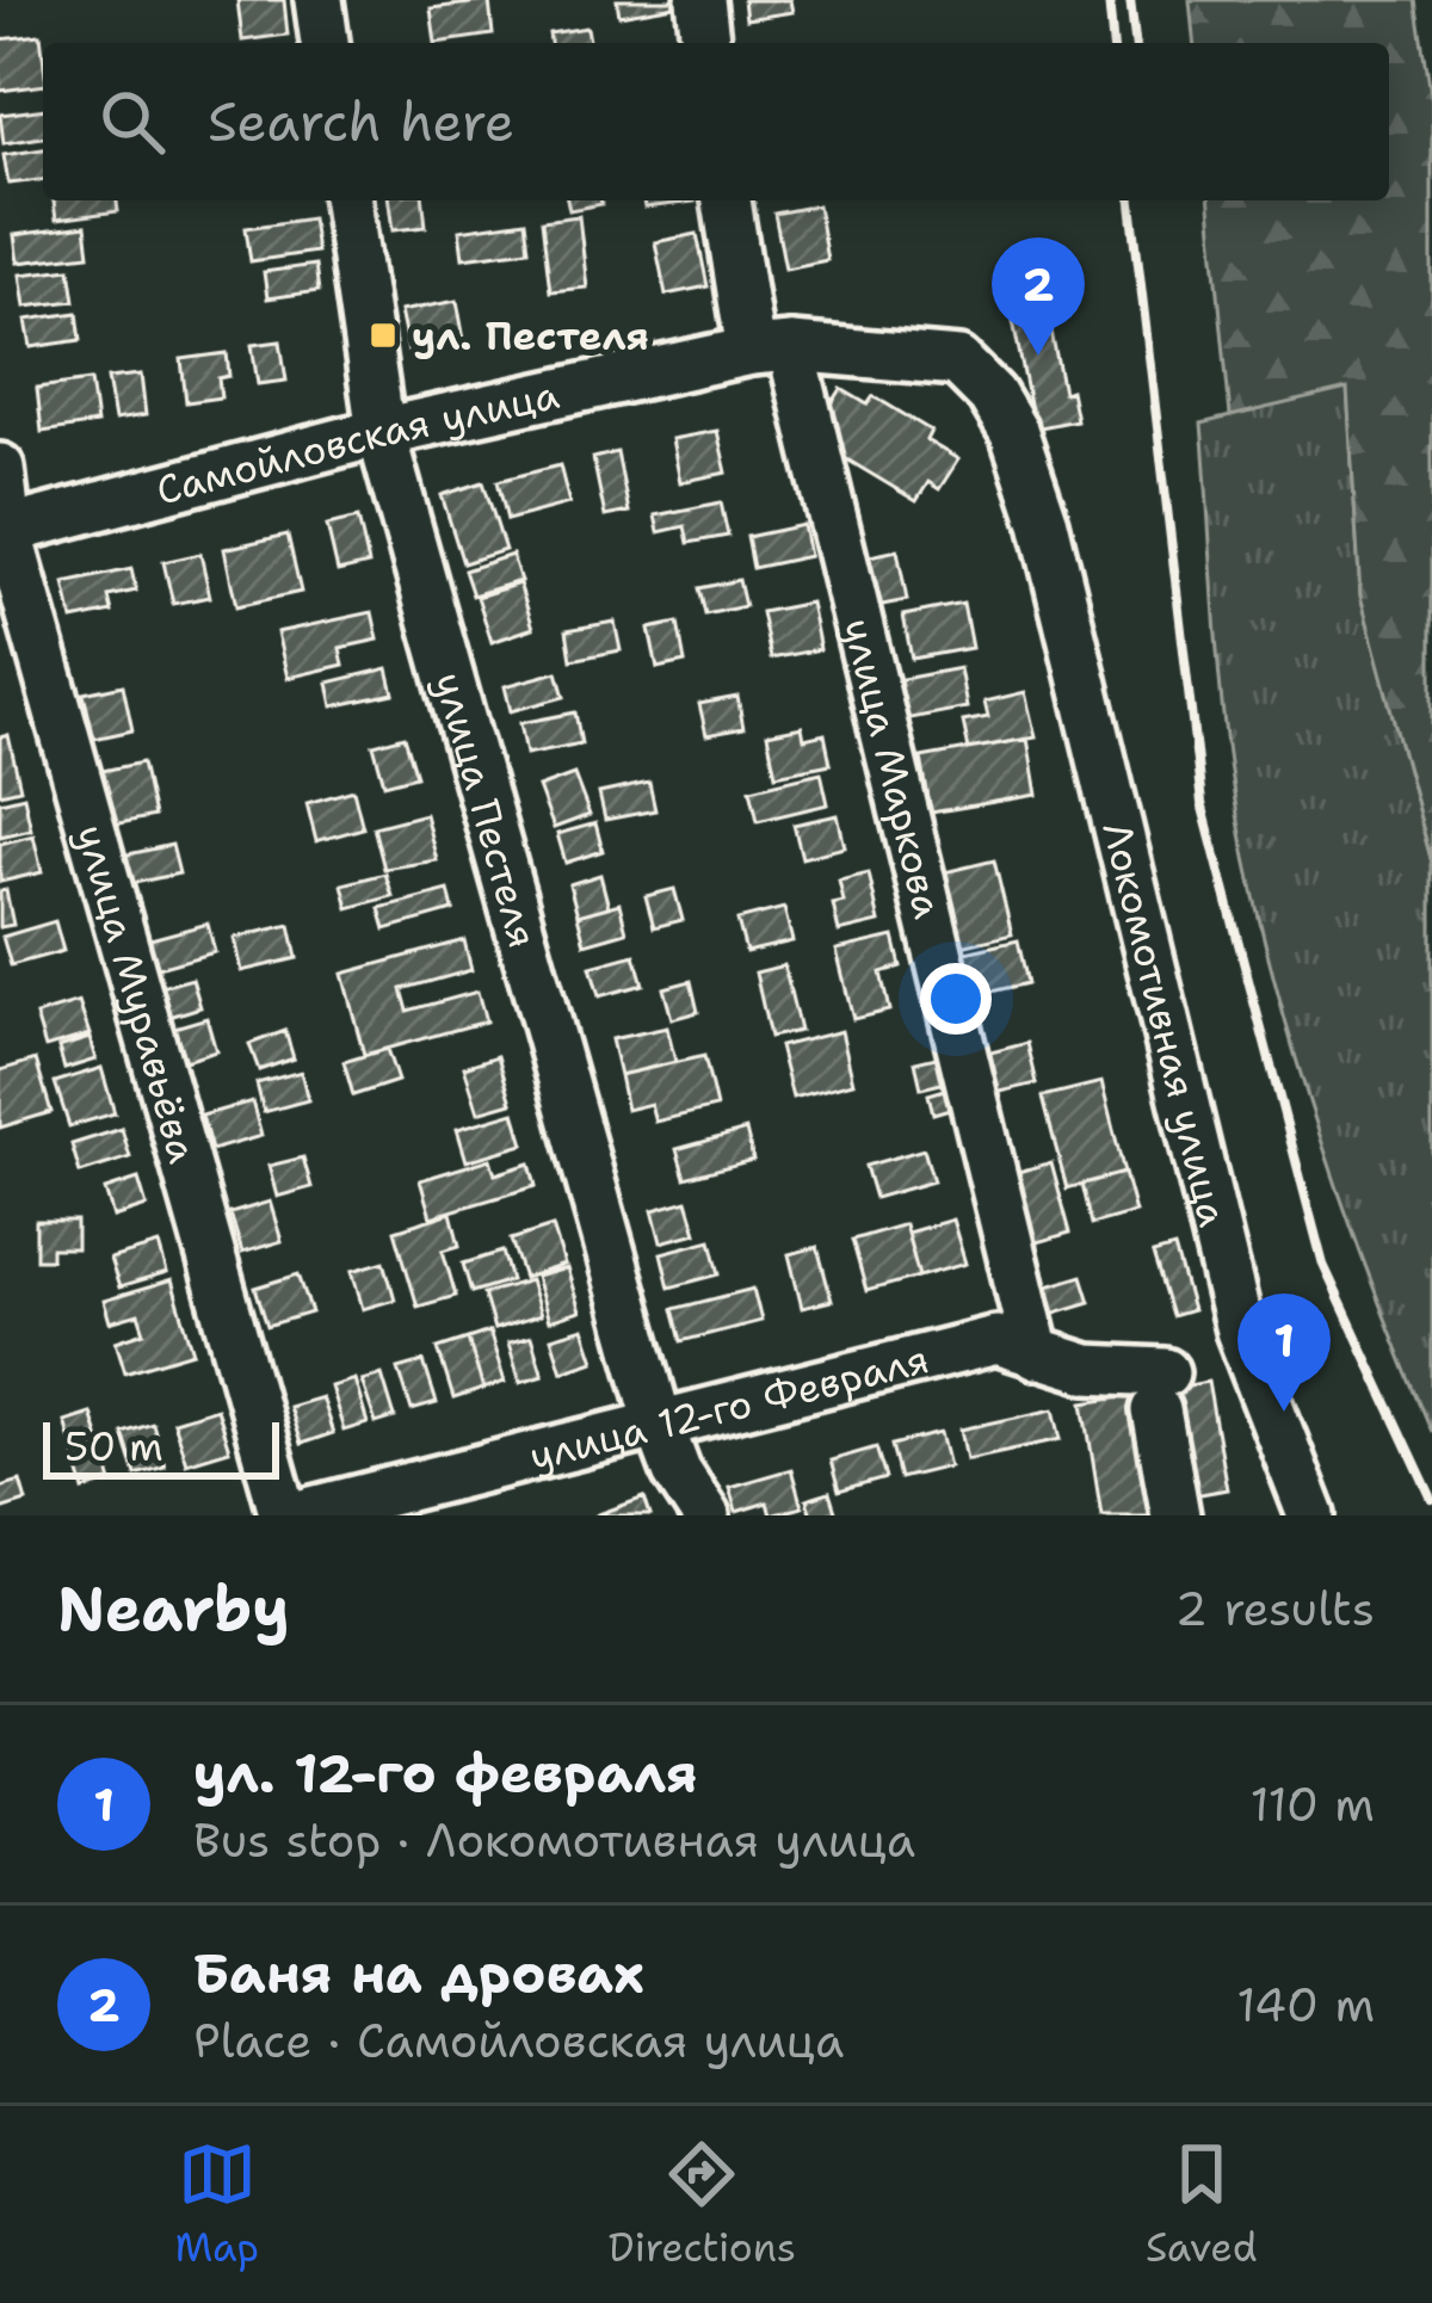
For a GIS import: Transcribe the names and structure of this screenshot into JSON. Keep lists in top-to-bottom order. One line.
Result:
{"streets":{"street":["Самойловская улица","улица Маркова","улица Пестеля","улица Муравьёва","Локомотивная улица","улица 12-го Февраля"]},"crossings":[["Самойловская улица","улица Маркова"],["Самойловская улица","улица Пестеля"],["Самойловская улица","улица Муравьёва"],["Самойловская улица","Локомотивная улица"],["улица Маркова","улица 12-го Февраля"],["улица Пестеля","улица 12-го Февраля"],["улица Муравьёва","улица 12-го Февраля"]],"places":{"transit":["ул. Пестеля"]},"scale_bar":"50 m","page":{"search":"Search here","pins":["2","1"],"scale":"50 m","heading":["Nearby","2 results"],"list":[{"mark":"1","name":"ул. 12-го февраля","note":"Bus stop · Локомотивная улица","value":"110 m"},{"mark":"2","name":"Баня на дровах","note":"Place · Самойловская улица","value":"140 m"}],"nav":["Map","Directions","Saved"]}}
